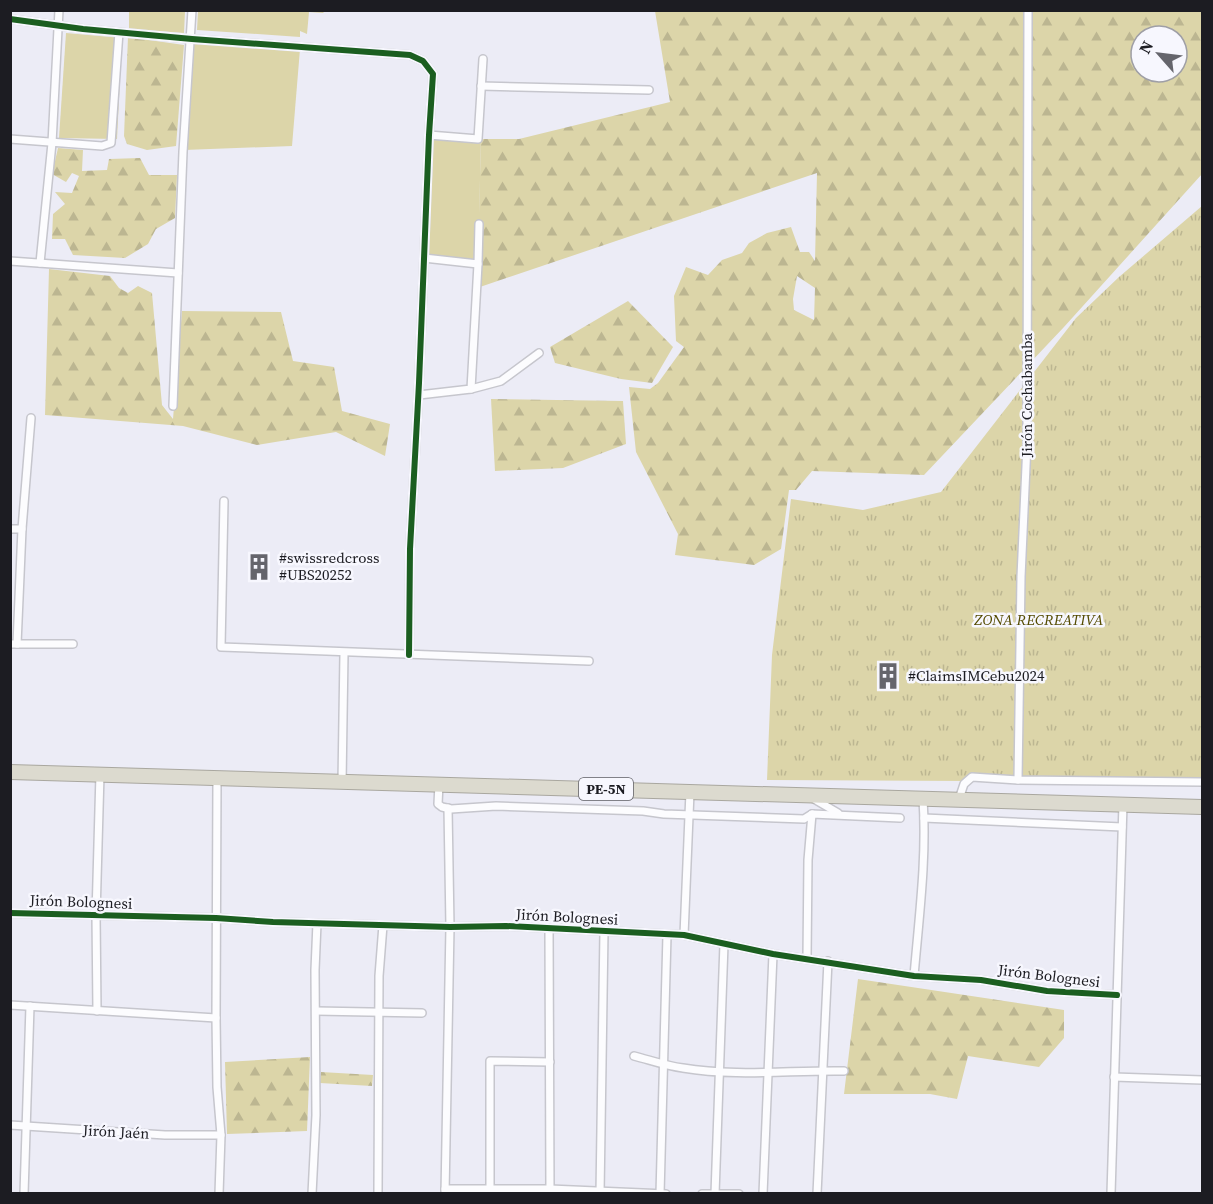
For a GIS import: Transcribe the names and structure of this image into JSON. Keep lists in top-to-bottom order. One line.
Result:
{"streets":{"highway":["PE-5N"],"street":["Jirón Cochabamba","Jirón Bolognesi","Jirón Jaén"]},"parks":["ZONA RECREATIVA"],"places":{"building":["#swissredcross #UBS20252","#ClaimsIMCebu2024"]},"north":"top left"}
